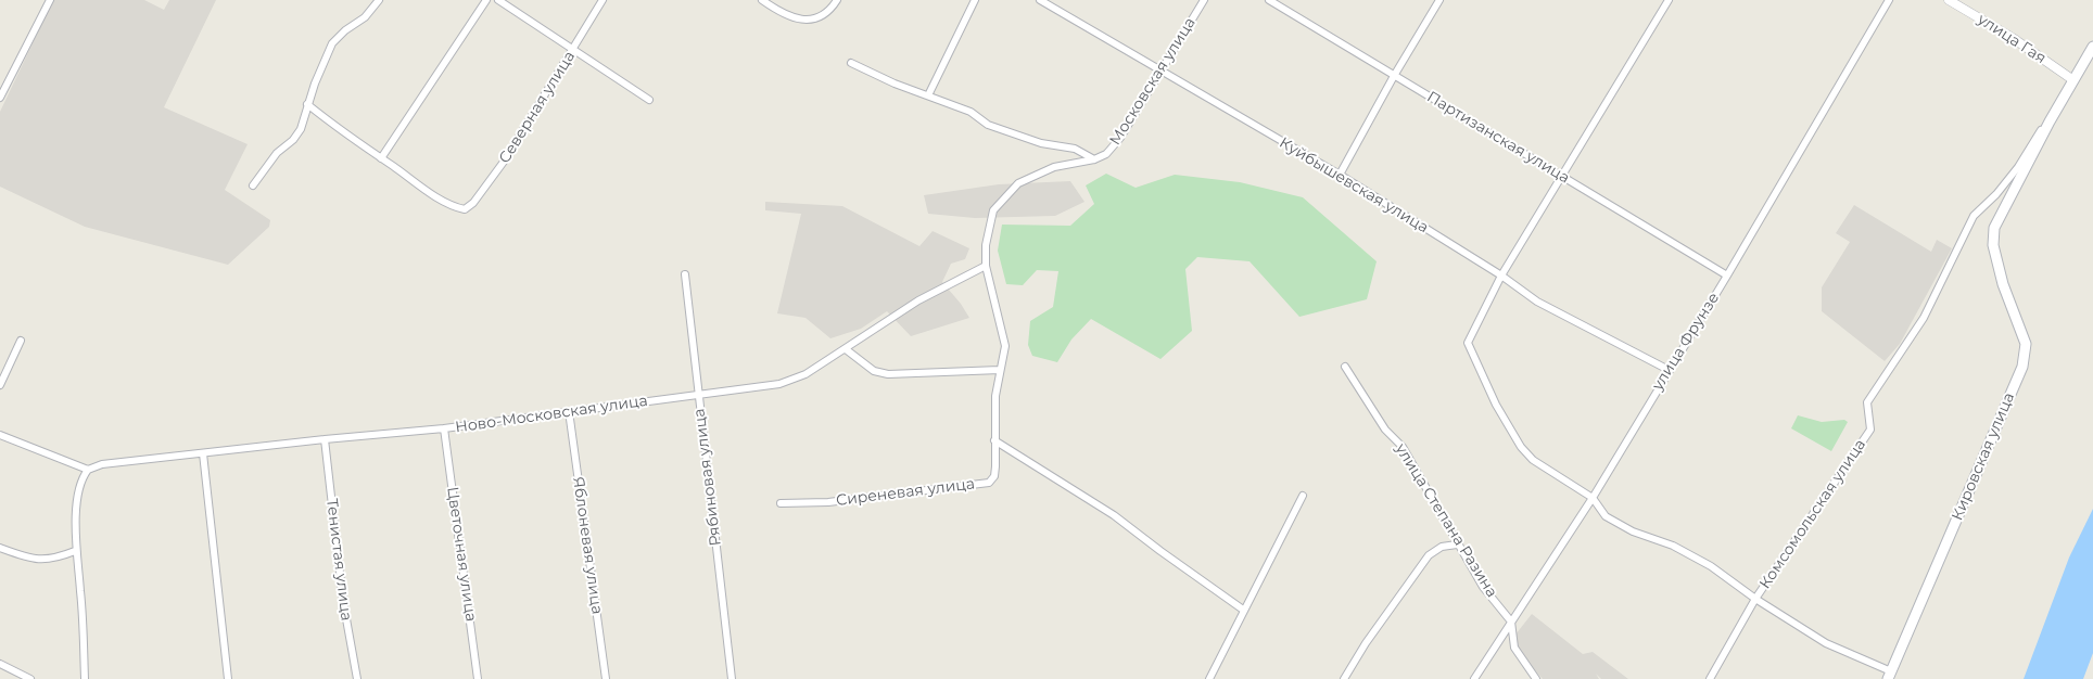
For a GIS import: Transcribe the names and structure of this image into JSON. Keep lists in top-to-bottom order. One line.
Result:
{"streets":{"main road":["Кировская улица","Комсомольская улица"],"street":["улица Гая","Московская улица","Северная улица","Партизанская улица","Куйбышевская улица","улица Фрунзе","Ново-Московская улица","Рябиновая улица","Сиреневая улица","улица Степана Разина","Яблоневая улица","Цветочная улица","Тенистая улица"]},"crossings":[["улица Гая","Комсомольская улица"],["Московская улица","Куйбышевская улица"],["Московская улица","Ново-Московская улица"],["Московская улица","Сиреневая улица"],["Партизанская улица","улица Фрунзе"],["Куйбышевская улица","улица Фрунзе"],["улица Фрунзе","улица Степана Разина"],["Ново-Московская улица","Рябиновая улица"],["Ново-Московская улица","Яблоневая улица"],["Ново-Московская улица","Цветочная улица"],["Ново-Московская улица","Тенистая улица"],["Кировская улица","Комсомольская улица"]]}
